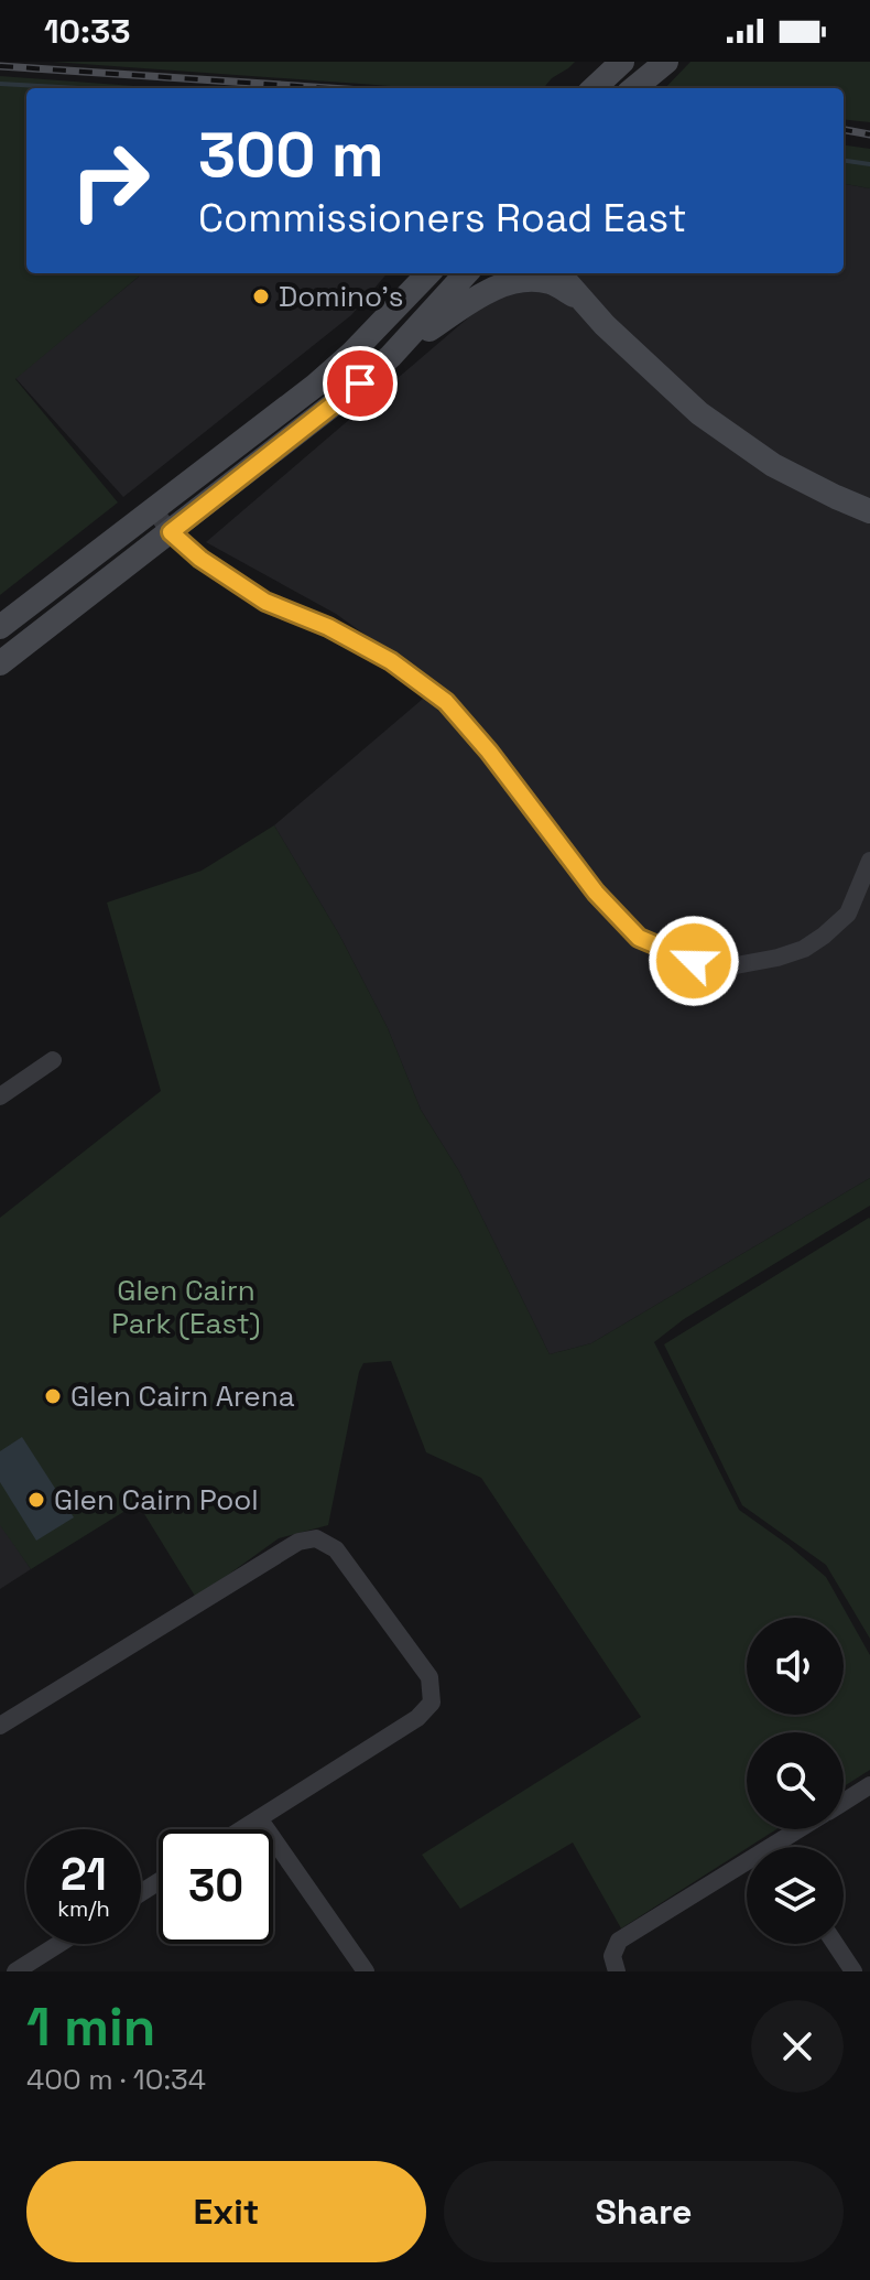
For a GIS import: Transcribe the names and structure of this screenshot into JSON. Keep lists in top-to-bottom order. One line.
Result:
{"parks":["Glen Cairn Park (East)"],"places":["Domino's","Glen Cairn Arena","Glen Cairn Pool"],"page":{"status":"10:33","turn":["300 m","Commissioners Road East"],"speed":"21 km/h","limit":"30","heading":["1 min","400 m · 10:34"],"buttons":["Exit","Share"]}}
